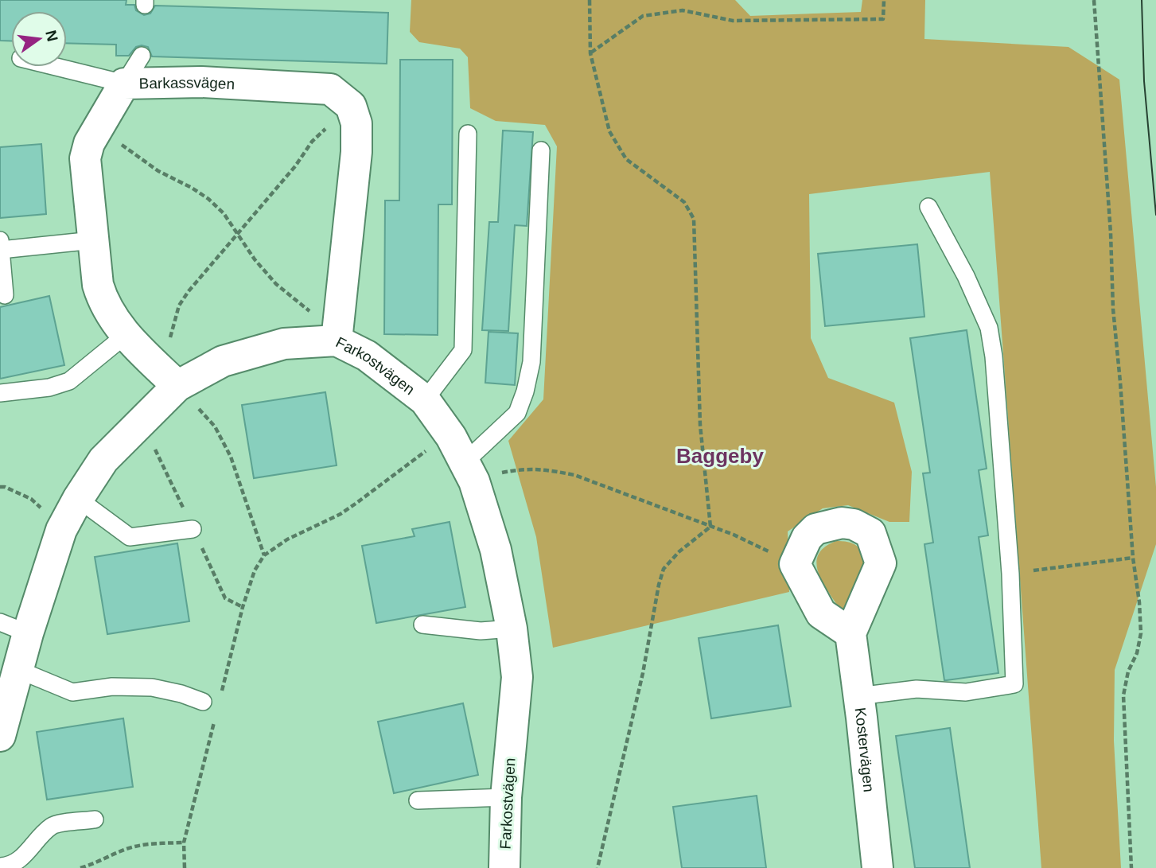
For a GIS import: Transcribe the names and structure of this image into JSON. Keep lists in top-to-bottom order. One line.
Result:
{"streets":{"street":["Barkassvägen","Farkostvägen","Kostervägen"]},"crossings":[["Barkassvägen","Farkostvägen"]],"districts":["Baggeby"],"north":"right"}
